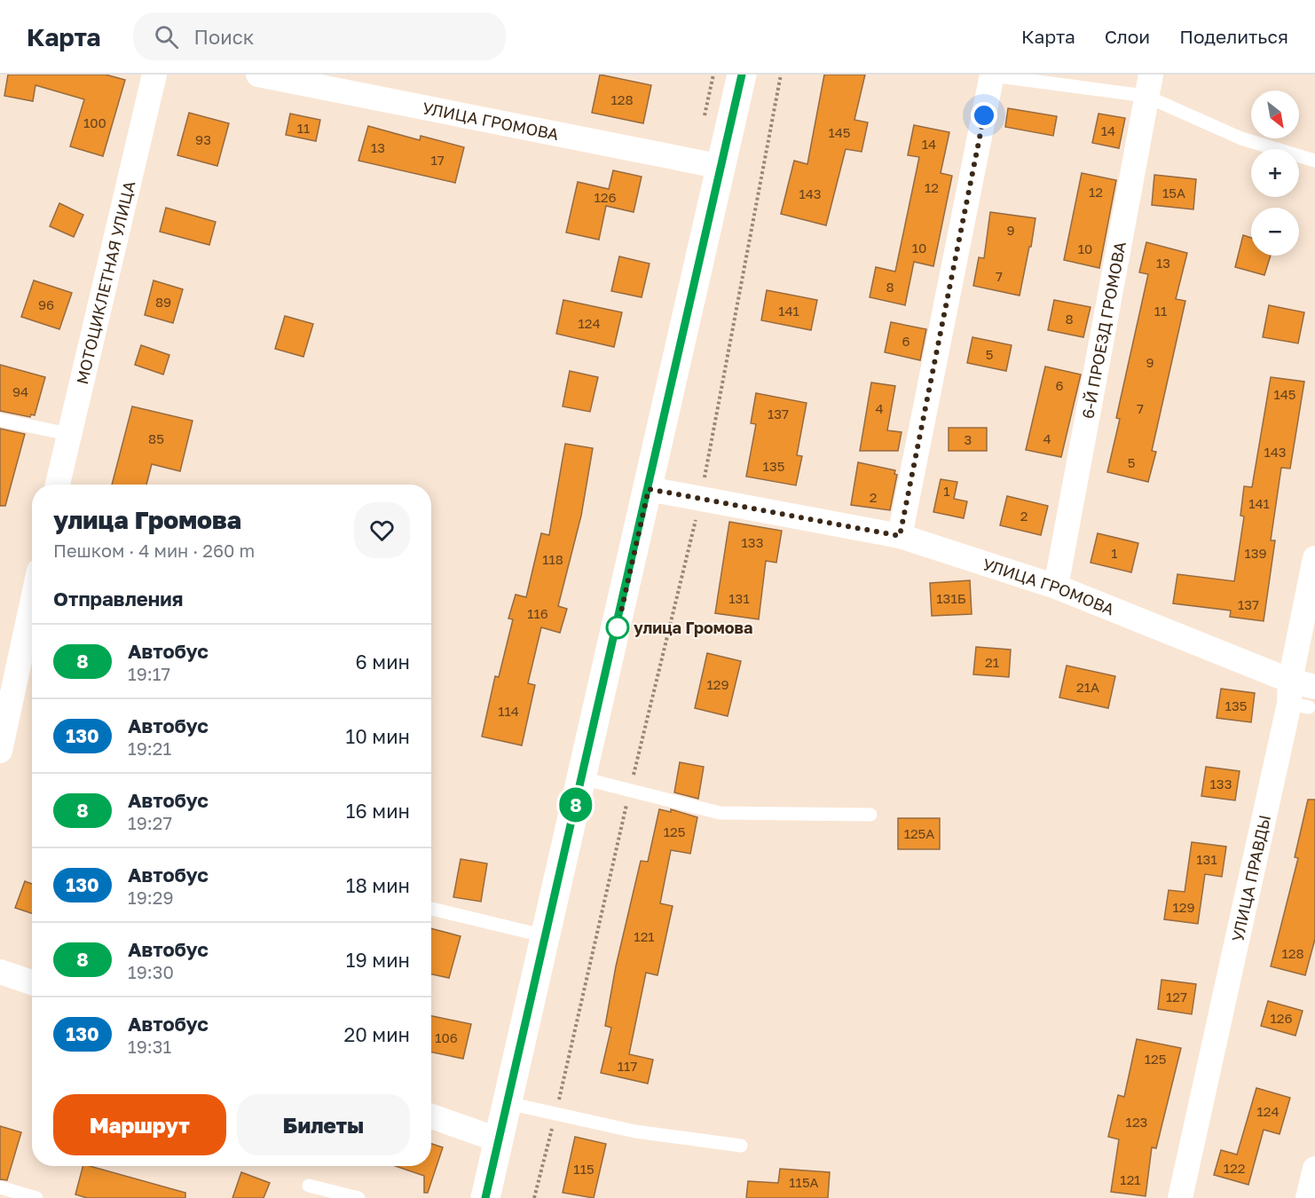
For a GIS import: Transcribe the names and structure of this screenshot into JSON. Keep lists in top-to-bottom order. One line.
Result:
{"streets":{"street":["УЛИЦА ГРОМОВА","МОТОЦИКЛЕТНАЯ УЛИЦА","6-Й ПРОЕЗД ГРОМОВА","УЛИЦА ПРАВДЫ"]},"crossings":[["УЛИЦА ГРОМОВА","6-Й ПРОЕЗД ГРОМОВА"],["УЛИЦА ГРОМОВА","УЛИЦА ПРАВДЫ"]],"places":["улица Громова"],"lines":["bus line 8"],"house_numbers":["128","100","11","14","145","93","14","13","17","12","12","15А","143","126","9","10","10","13","7","8","89","96","141","11","8","124","6","5","9","6","94","145","4","7","137","85","4","3","143","5","135","1","2","141","2","133","1","139","118","131","131Б","137","116","21","129","21А","135","114","133","125","125А","131","129","121","128","127","126","106","125","117","124","123","122","115","121","115А"],"north":"bottom right","page":{"header":"Карта","search":"Поиск","nav":["Карта","Слои","Поделиться"],"on_map":"8","map_buttons":["+","−"],"heading":[["улица Громова","Пешком · 4 мин · 260 m"],"Отправления"],"list":[{"mark":"8","name":"Автобус","note":"19:17","value":"6 мин"},{"mark":"130","name":"Автобус","note":"19:21","value":"10 мин"},{"mark":"8","name":"Автобус","note":"19:27","value":"16 мин"},{"mark":"130","name":"Автобус","note":"19:29","value":"18 мин"},{"mark":"8","name":"Автобус","note":"19:30","value":"19 мин"},{"mark":"130","name":"Автобус","note":"19:31","value":"20 мин"}],"buttons":["Маршрут","Билеты"]}}
